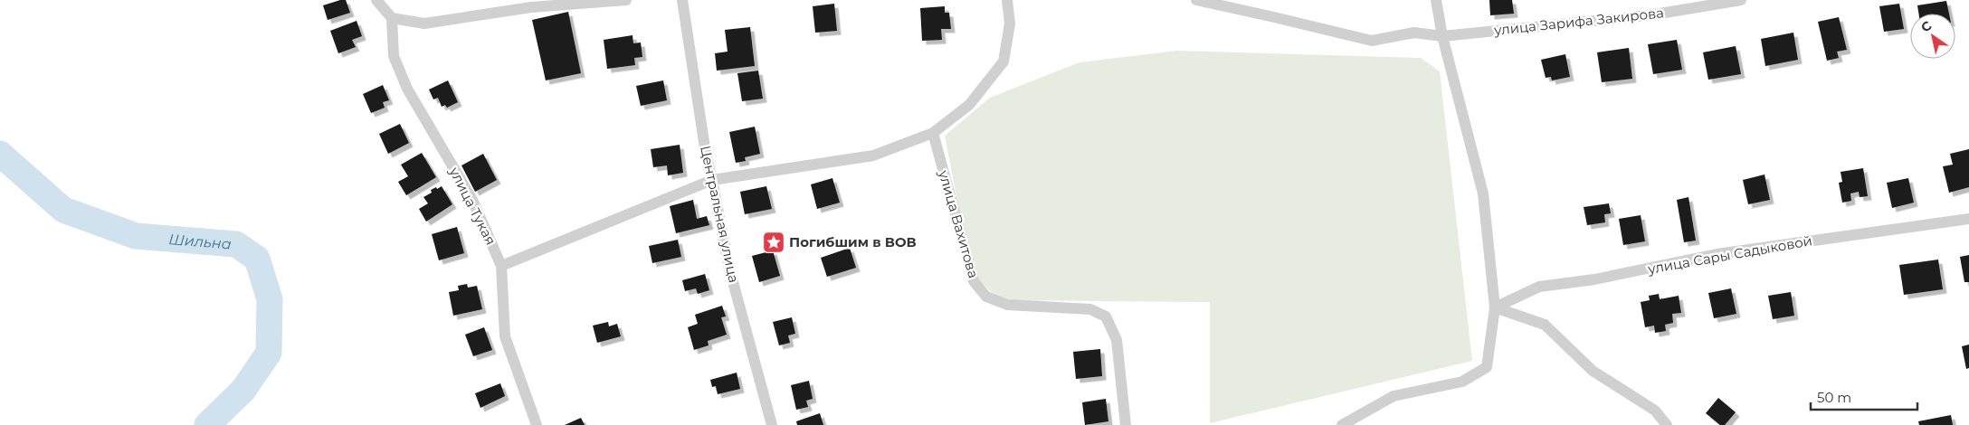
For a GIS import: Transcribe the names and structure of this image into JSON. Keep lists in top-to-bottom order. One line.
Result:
{"streets":{"street":["улица Зарифа Закирова","улица Тукая","Центральная улица","улица Вахитова","улица Сары Садыковой"]},"water":["Шильна"],"places":{"place":["Погибшим в ВОВ"]},"scale_bar":"50 m","north":"top left"}
